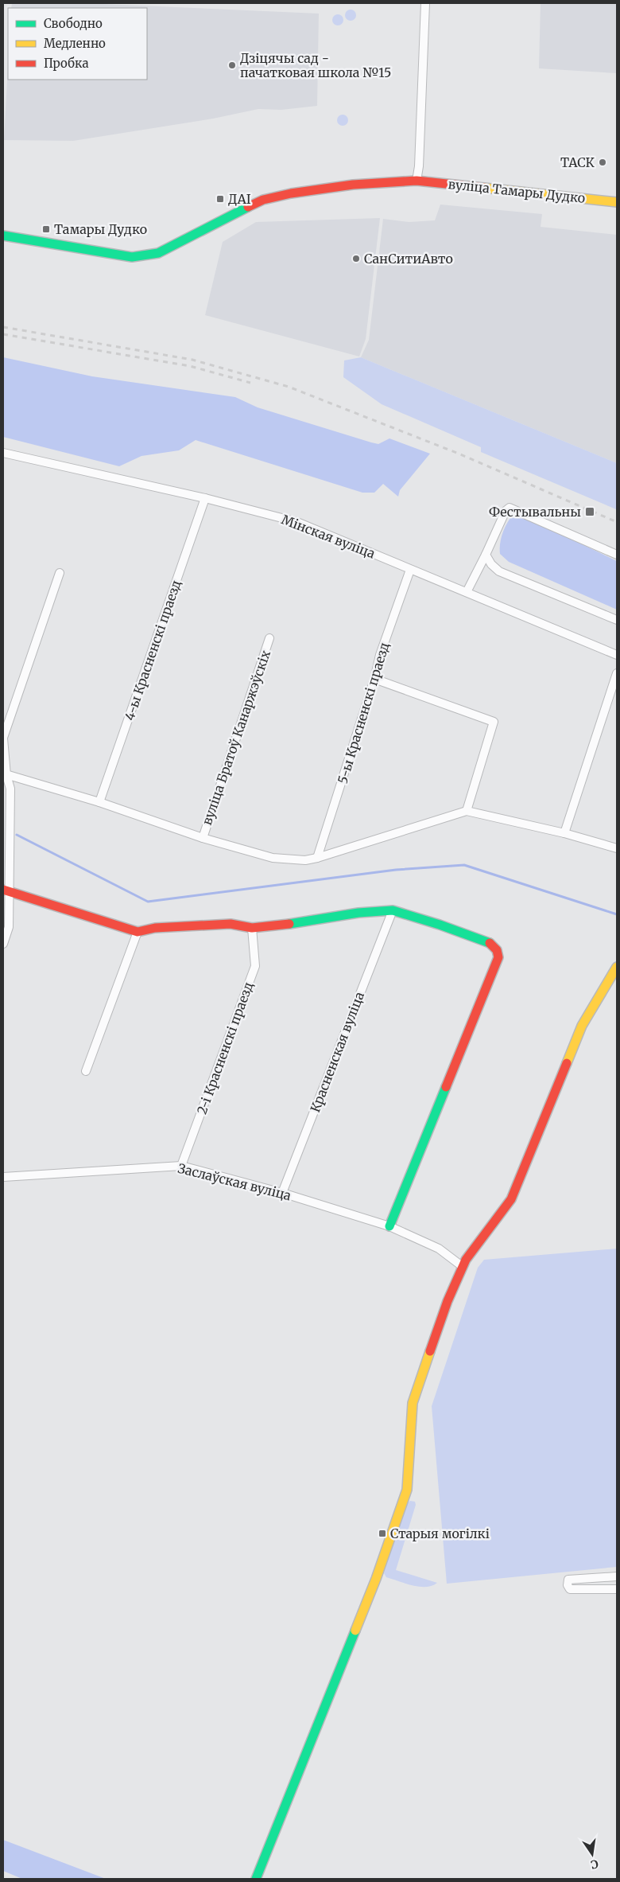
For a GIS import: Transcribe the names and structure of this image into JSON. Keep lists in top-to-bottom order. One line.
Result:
{"streets":{"street":["вуліца Тамары Дудко","Мінская вуліца","4-ы Красненскі праезд","5-ы Красненскі праезд","вуліца Братоў Канаржэўскіх","2-і Красненскі праезд","Красненская вуліца","Заслаўская вуліца"]},"crossings":[["Мінская вуліца","4-ы Красненскі праезд"],["Мінская вуліца","5-ы Красненскі праезд"],["4-ы Красненскі праезд","вуліца Братоў Канаржэўскіх"],["5-ы Красненскі праезд","вуліца Братоў Канаржэўскіх"],["2-і Красненскі праезд","Заслаўская вуліца"],["Красненская вуліца","Заслаўская вуліца"]],"places":{"other":["Дзіцячы сад - пачатковая школа №15","ТАСК","СанСитиАвто"],"transit":["ДАІ","Тамары Дудко","Фестывальны","Старыя могілкі"]},"legend":["Свободно","Медленно","Пробка"],"north":"bottom"}
